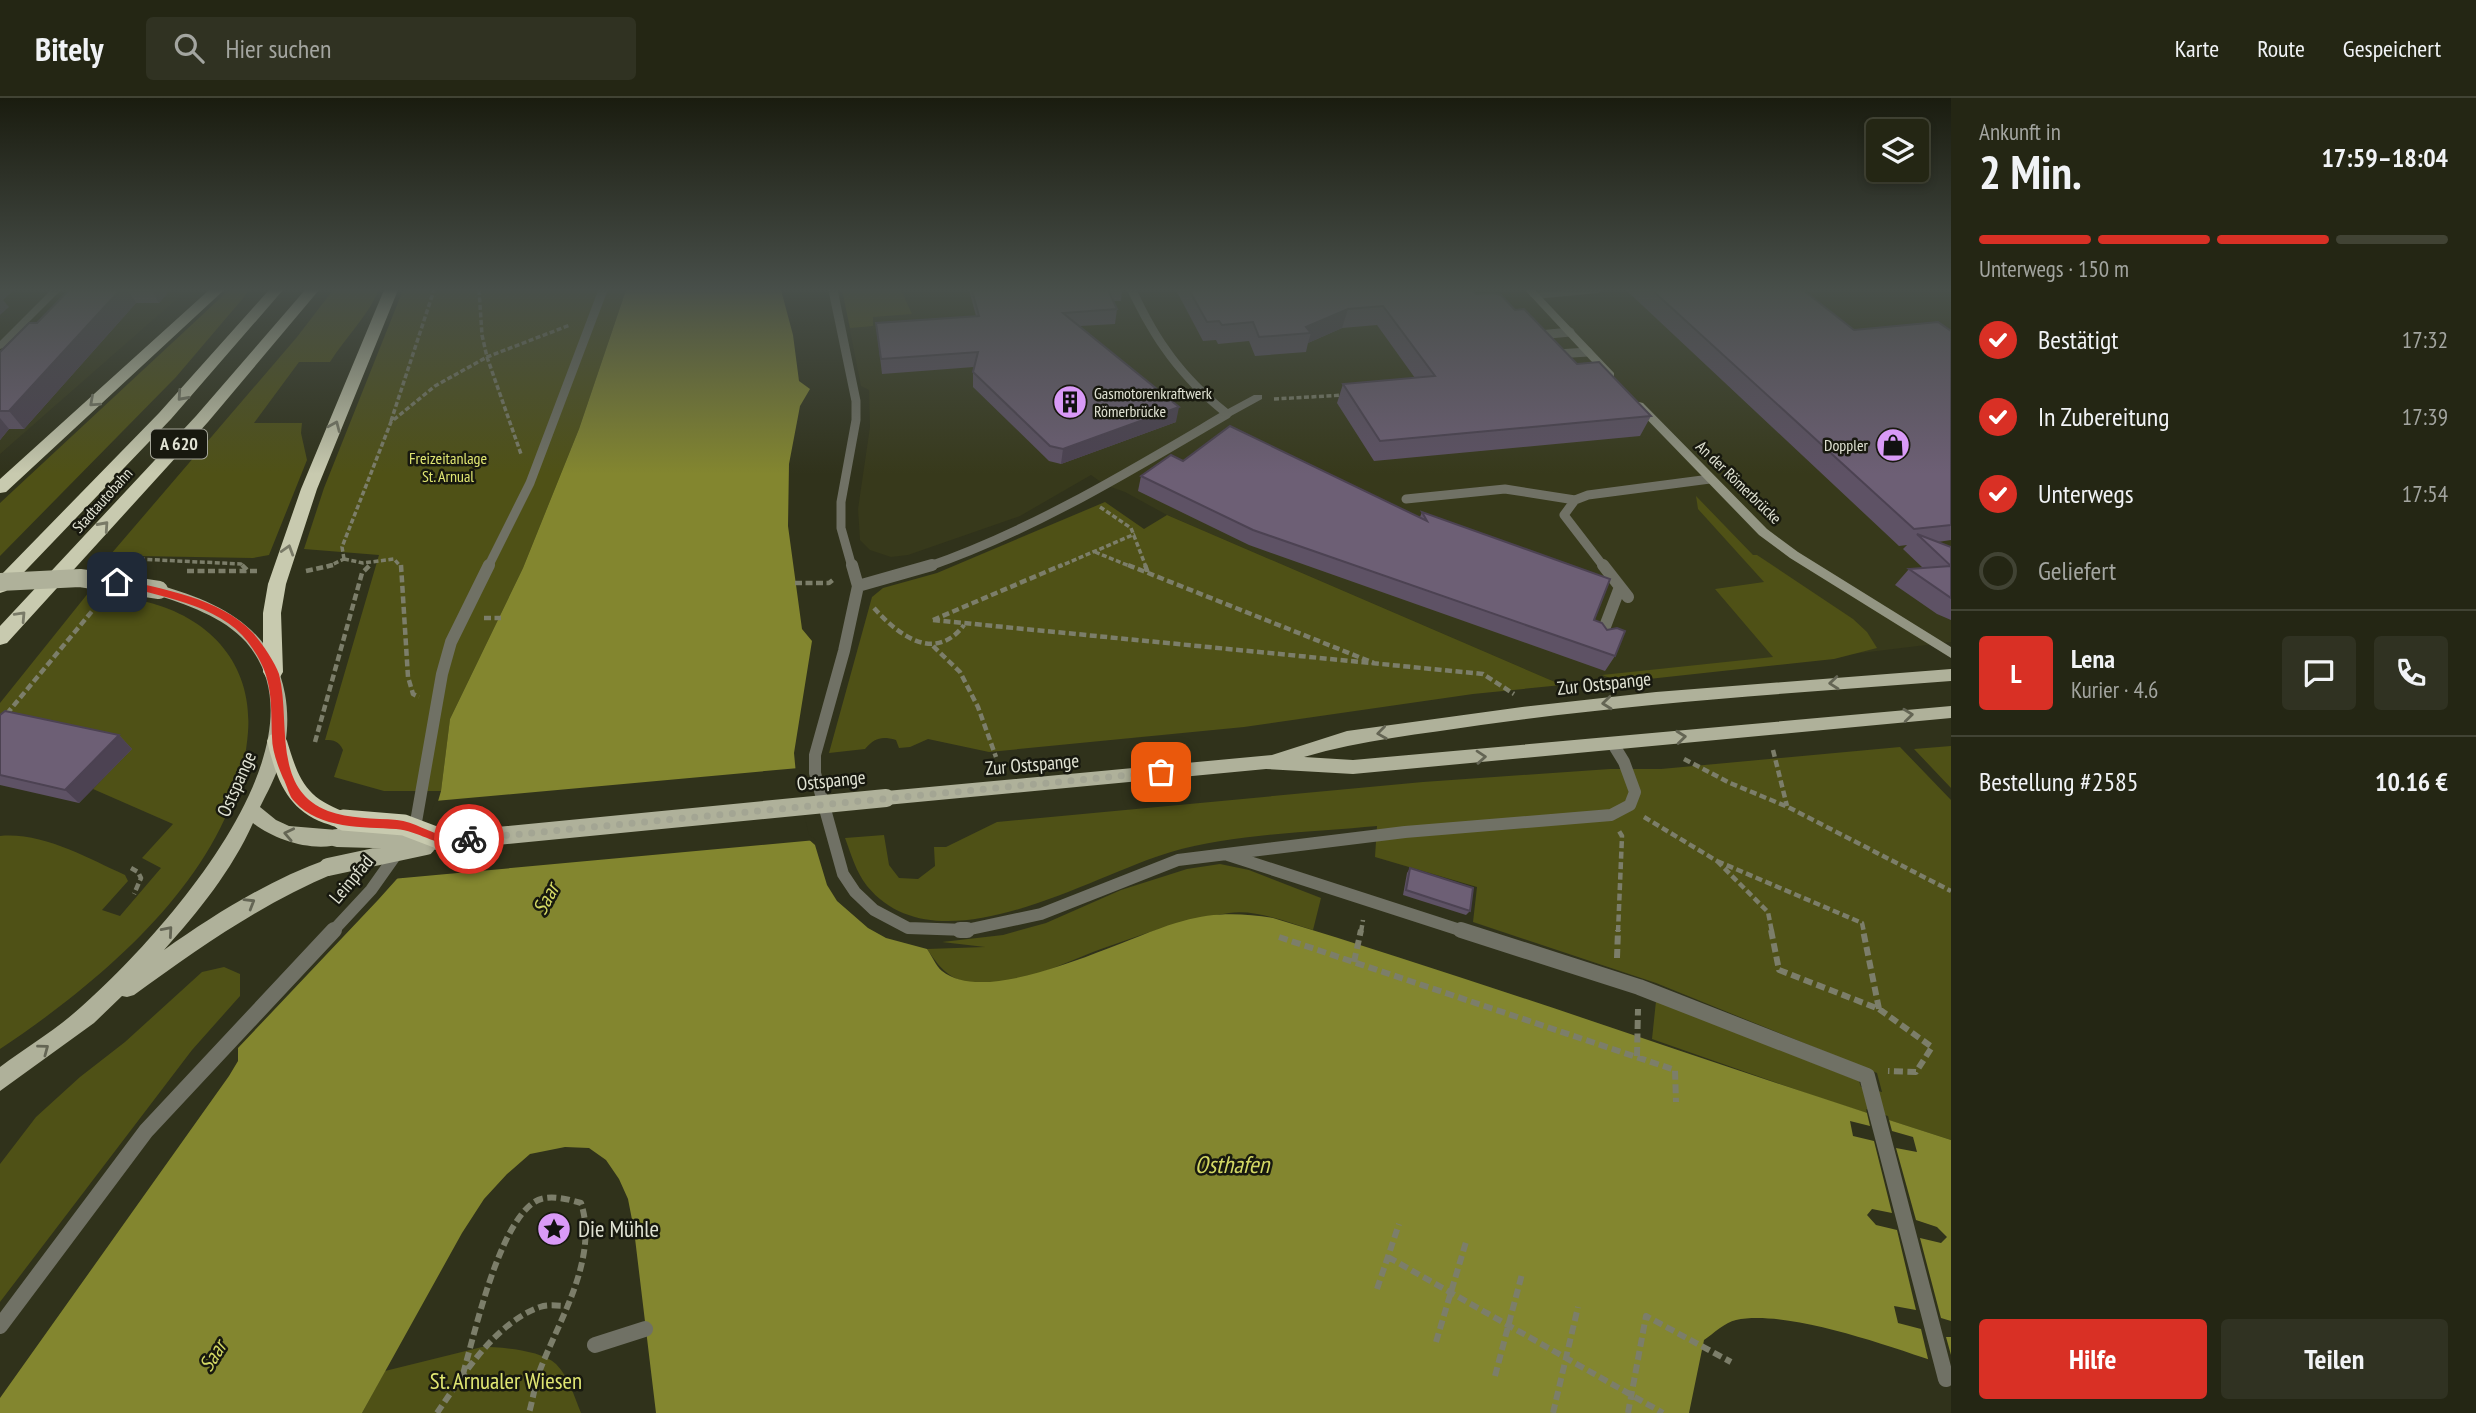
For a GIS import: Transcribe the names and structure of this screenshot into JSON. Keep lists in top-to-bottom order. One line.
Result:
{"streets":{"highway":["A 620","Stadtautobahn"],"main road":["Zur Ostspange","Ostspange"],"street":["An der Römerbrücke"],"lane":["Leinpfad"]},"crossings":[["Stadtautobahn","Ostspange"],["Zur Ostspange","Ostspange"]],"one_way":["Ostspange"],"water":["Saar","Osthafen"],"parks":["Freizeitanlage St. Arnual","St. Arnualer Wiesen"],"places":{"building":["Gasmotorenkraftwerk Römerbrücke"],"shop":["Doppler"],"place":["Die Mühle"]},"page":{"header":"Bitely","search":"Hier suchen","nav":["Karte","Route","Gespeichert"],"heading":["2 Min.","Ankunft in","17:59–18:04"],"panel":["Lena","Kurier · 4.6","Bestellung #2585","10.16 €"],"bar":"Unterwegs · 150 m","list":[["Bestätigt","17:32"],["In Zubereitung","17:39"],["Unterwegs","17:54"],"Geliefert"],"round":"L","buttons":["Hilfe","Teilen"]}}
